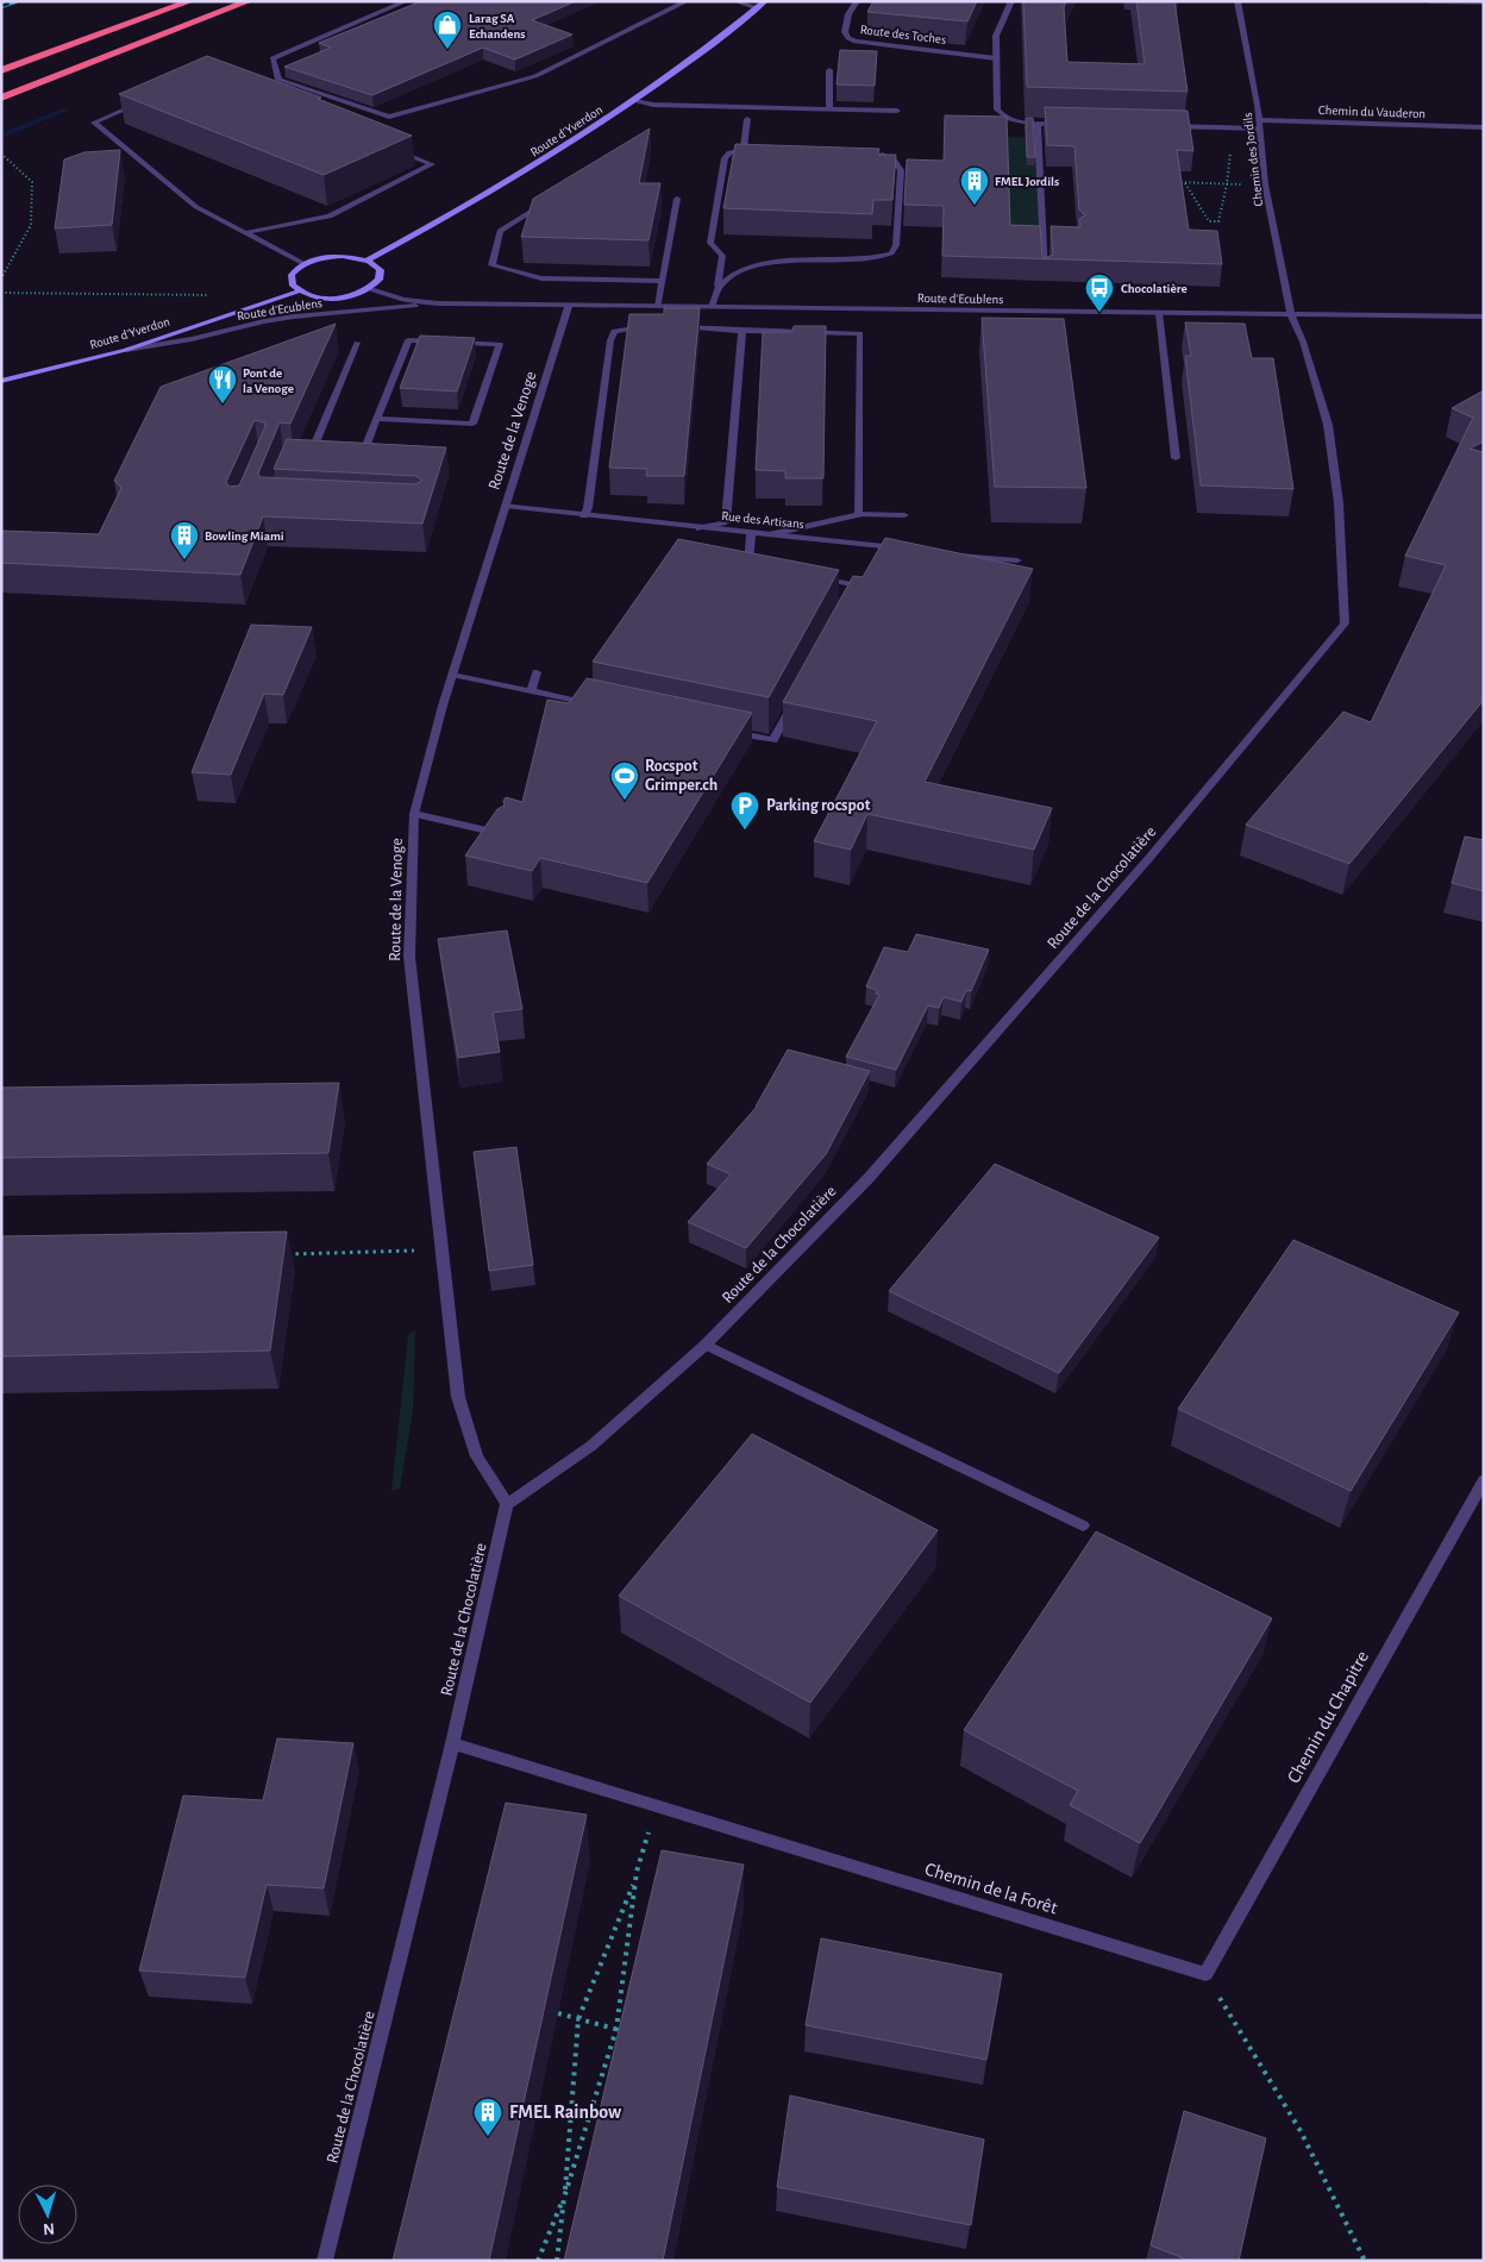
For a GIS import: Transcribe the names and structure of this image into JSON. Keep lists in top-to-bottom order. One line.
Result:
{"streets":{"main road":["Route d'Yverdon"],"street":["Route des Toches","Chemin du Vauderon","Chemin des Jordils","Route d'Ecublens","Route de la Venoge","Rue des Artisans","Route de la Chocolatière","Chemin du Chapitre","Chemin de la Forêt"]},"crossings":[["Chemin du Vauderon","Chemin des Jordils"],["Route d'Yverdon","Route d'Ecublens"],["Chemin des Jordils","Route d'Ecublens"],["Chemin des Jordils","Route de la Chocolatière"],["Route d'Ecublens","Route de la Venoge"],["Route d'Ecublens","Route de la Chocolatière"],["Route de la Venoge","Rue des Artisans"],["Route de la Venoge","Route de la Chocolatière"],["Route de la Chocolatière","Chemin de la Forêt"],["Chemin du Chapitre","Chemin de la Forêt"]],"places":{"shop":["Larag SA Echandens"],"building":["FMEL Jordils","Bowling Miami","FMEL Rainbow"],"bus stop":["Chocolatière"],"restaurant":["Pont de la Venoge"],"sports":["Rocspot Grimper.ch"],"parking":["Parking rocspot"]},"north":"bottom"}
